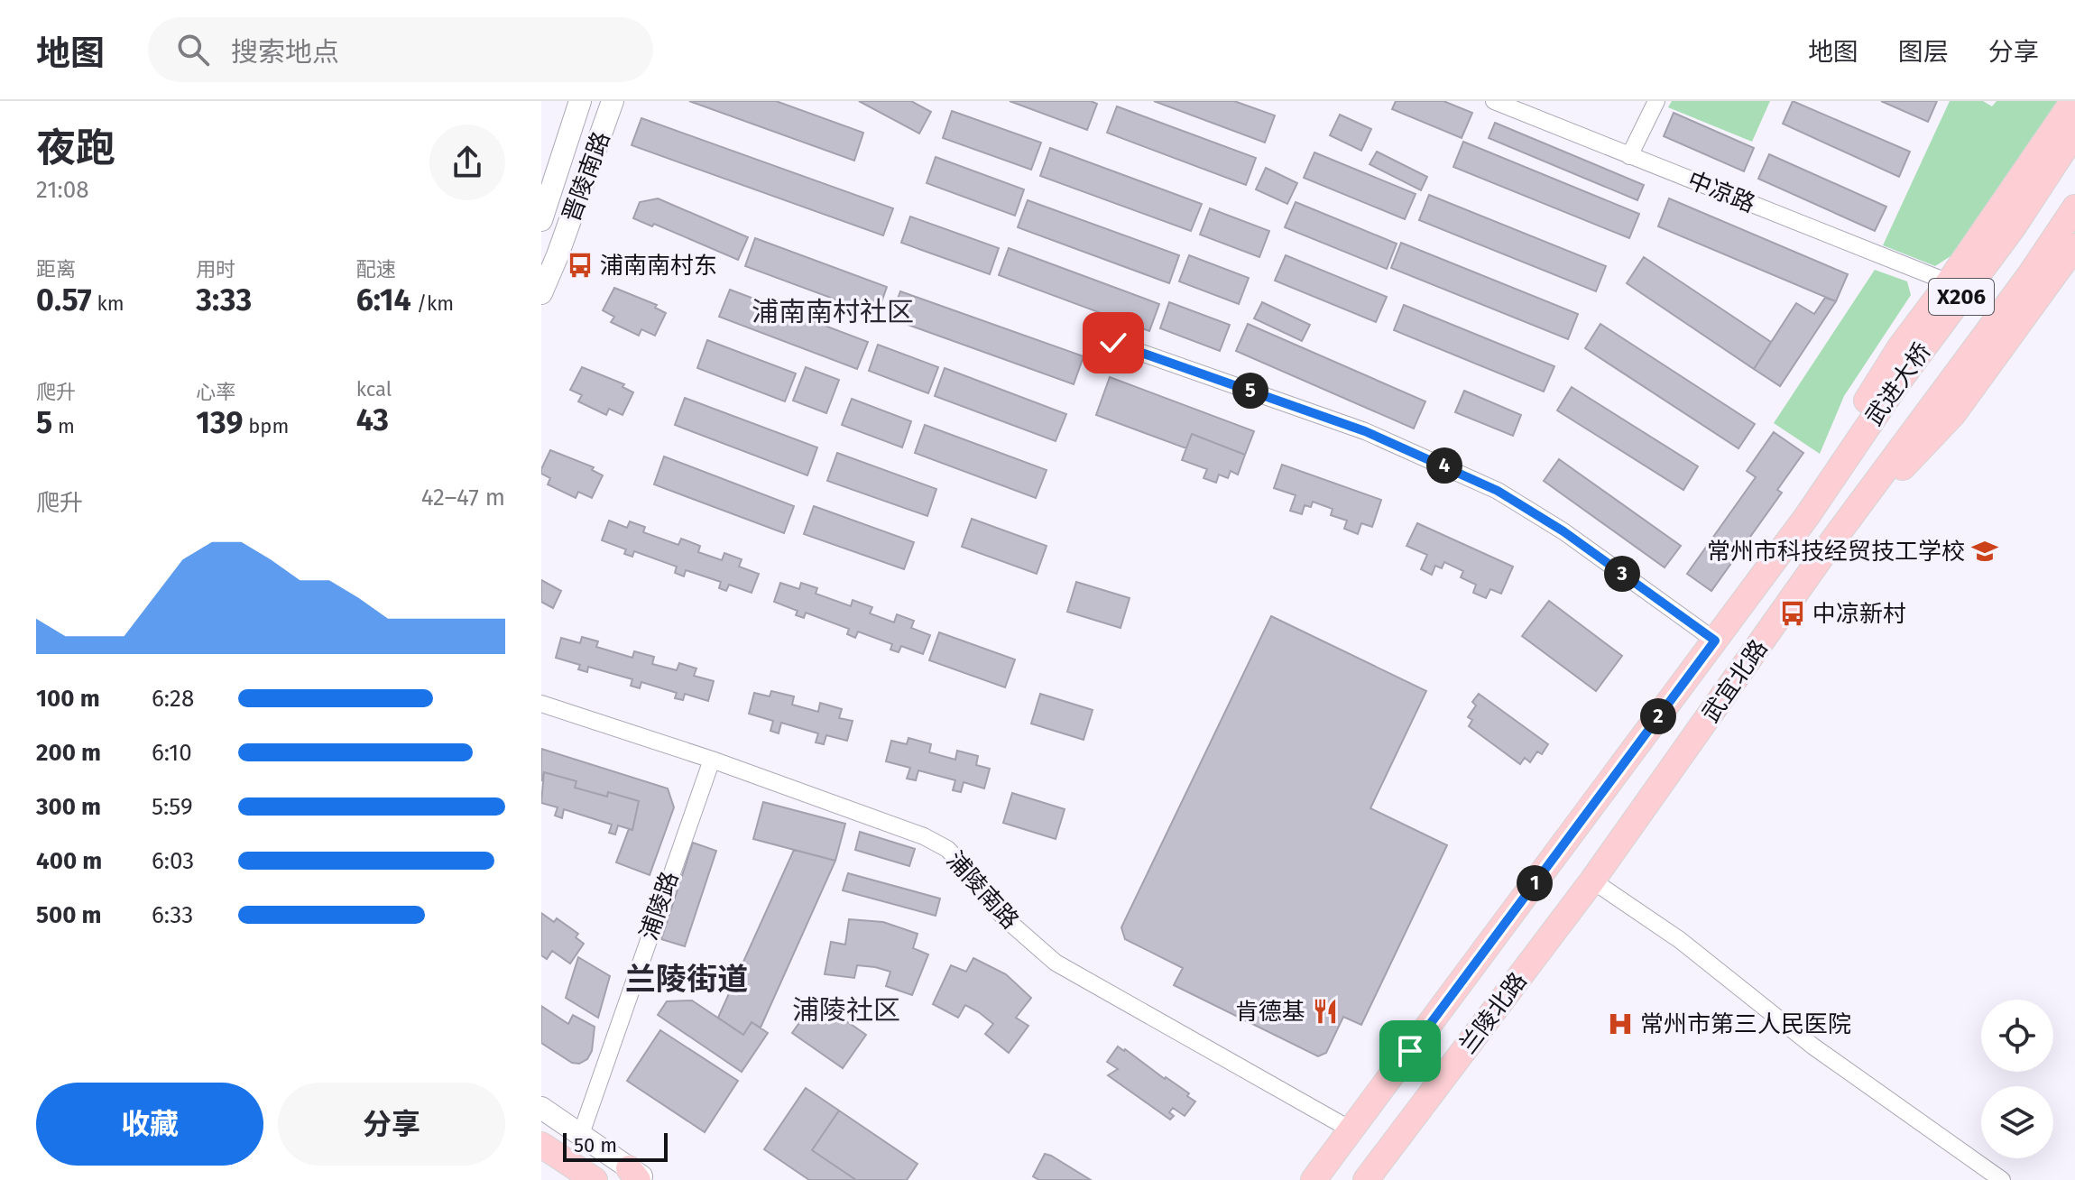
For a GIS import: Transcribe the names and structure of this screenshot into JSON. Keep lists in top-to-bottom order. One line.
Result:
{"streets":{"main road":["晋陵南路","X206","武进大桥","武宜北路","兰陵北路"],"street":["中凉路","浦陵南路","浦陵路"]},"crossings":[["武进大桥","武宜北路"],["武宜北路","兰陵北路"],["浦陵南路","浦陵路"],["浦陵南路","兰陵北路"]],"districts":["浦南南村社区","兰陵街道","浦陵社区"],"places":{"bus stop":["浦南南村东","中凉新村"],"school or university":["常州市科技经贸技工学校"],"restaurant":["肯德基"],"hospital":["常州市第三人民医院"]},"scale_bar":"50 m","page":{"header":"地图","search":"搜索地点","nav":["地图","图层","分享"],"heading":["夜跑","21:08"],"stats":[["距离","0.57 km"],["用时","3:33"],["配速","6:14 /km"],["爬升","5 m"],["心率","139 bpm"],["kcal","43"]],"pins":["5","4","3","2","1"],"chart":["爬升","42–47 m"],"list":[{"name":"100 m","note":"6:28"},{"name":"200 m","note":"6:10"},{"name":"300 m","note":"5:59"},{"name":"400 m","note":"6:03"},{"name":"500 m","note":"6:33"}],"buttons":["收藏","分享"],"scale":"50 m"}}
